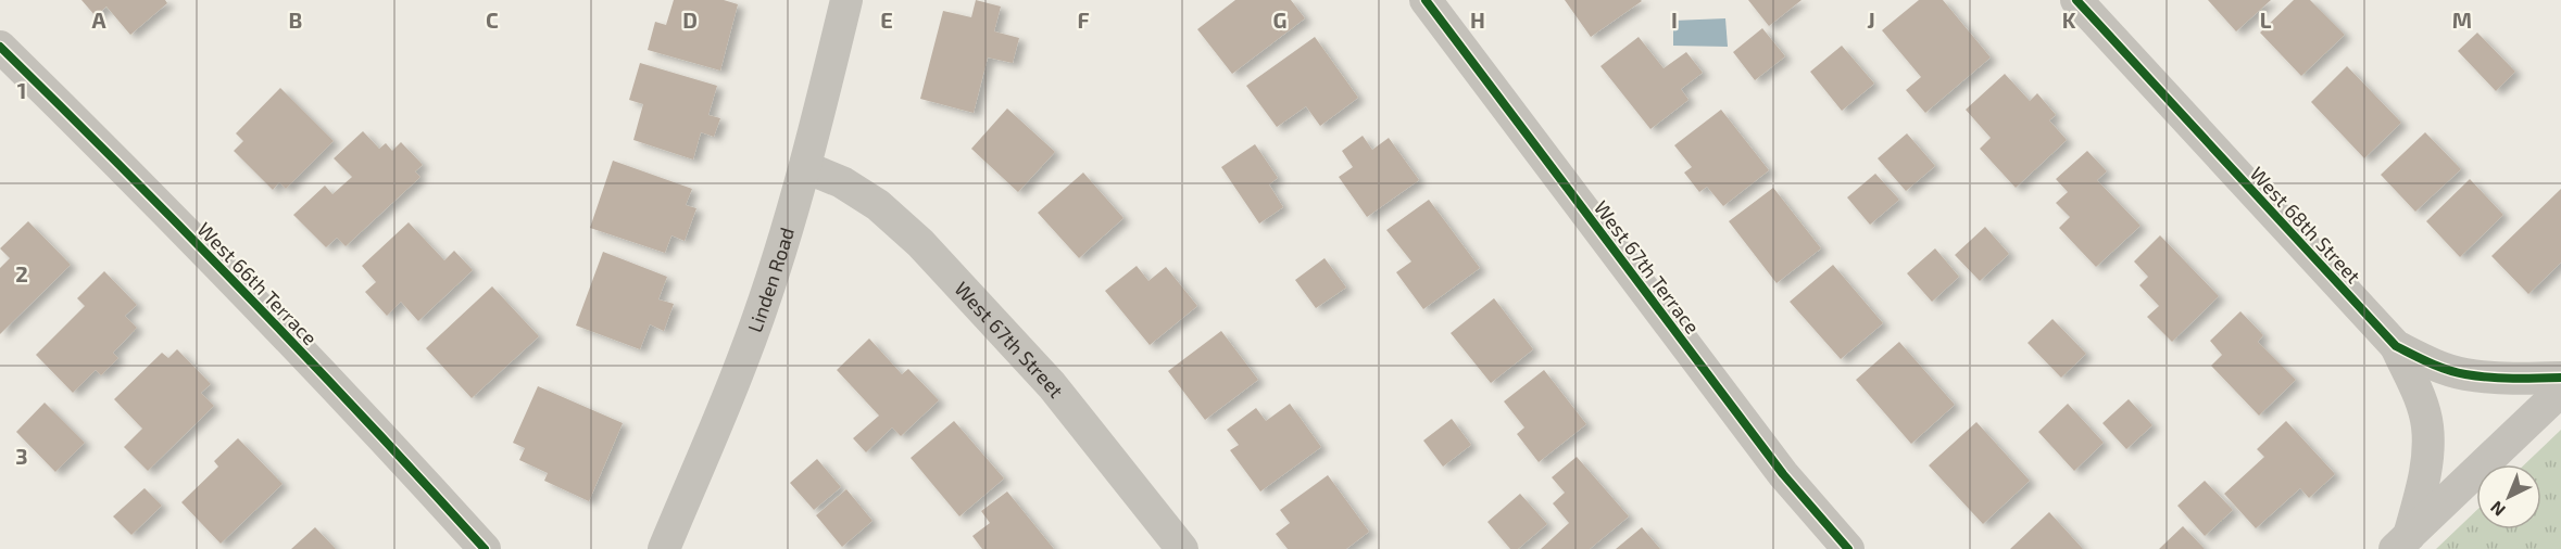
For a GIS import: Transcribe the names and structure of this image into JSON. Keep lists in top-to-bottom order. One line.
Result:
{"streets":{"street":["West 68th Street","West 67th Terrace","Linden Road","West 66th Terrace","West 67th Street"]},"crossings":[["Linden Road","West 67th Street"]],"north":"bottom left","grid":{"columns":["A","B","C","D","E","F","G","H","I","J","K","L","M"],"rows":["1","2","3"]}}
